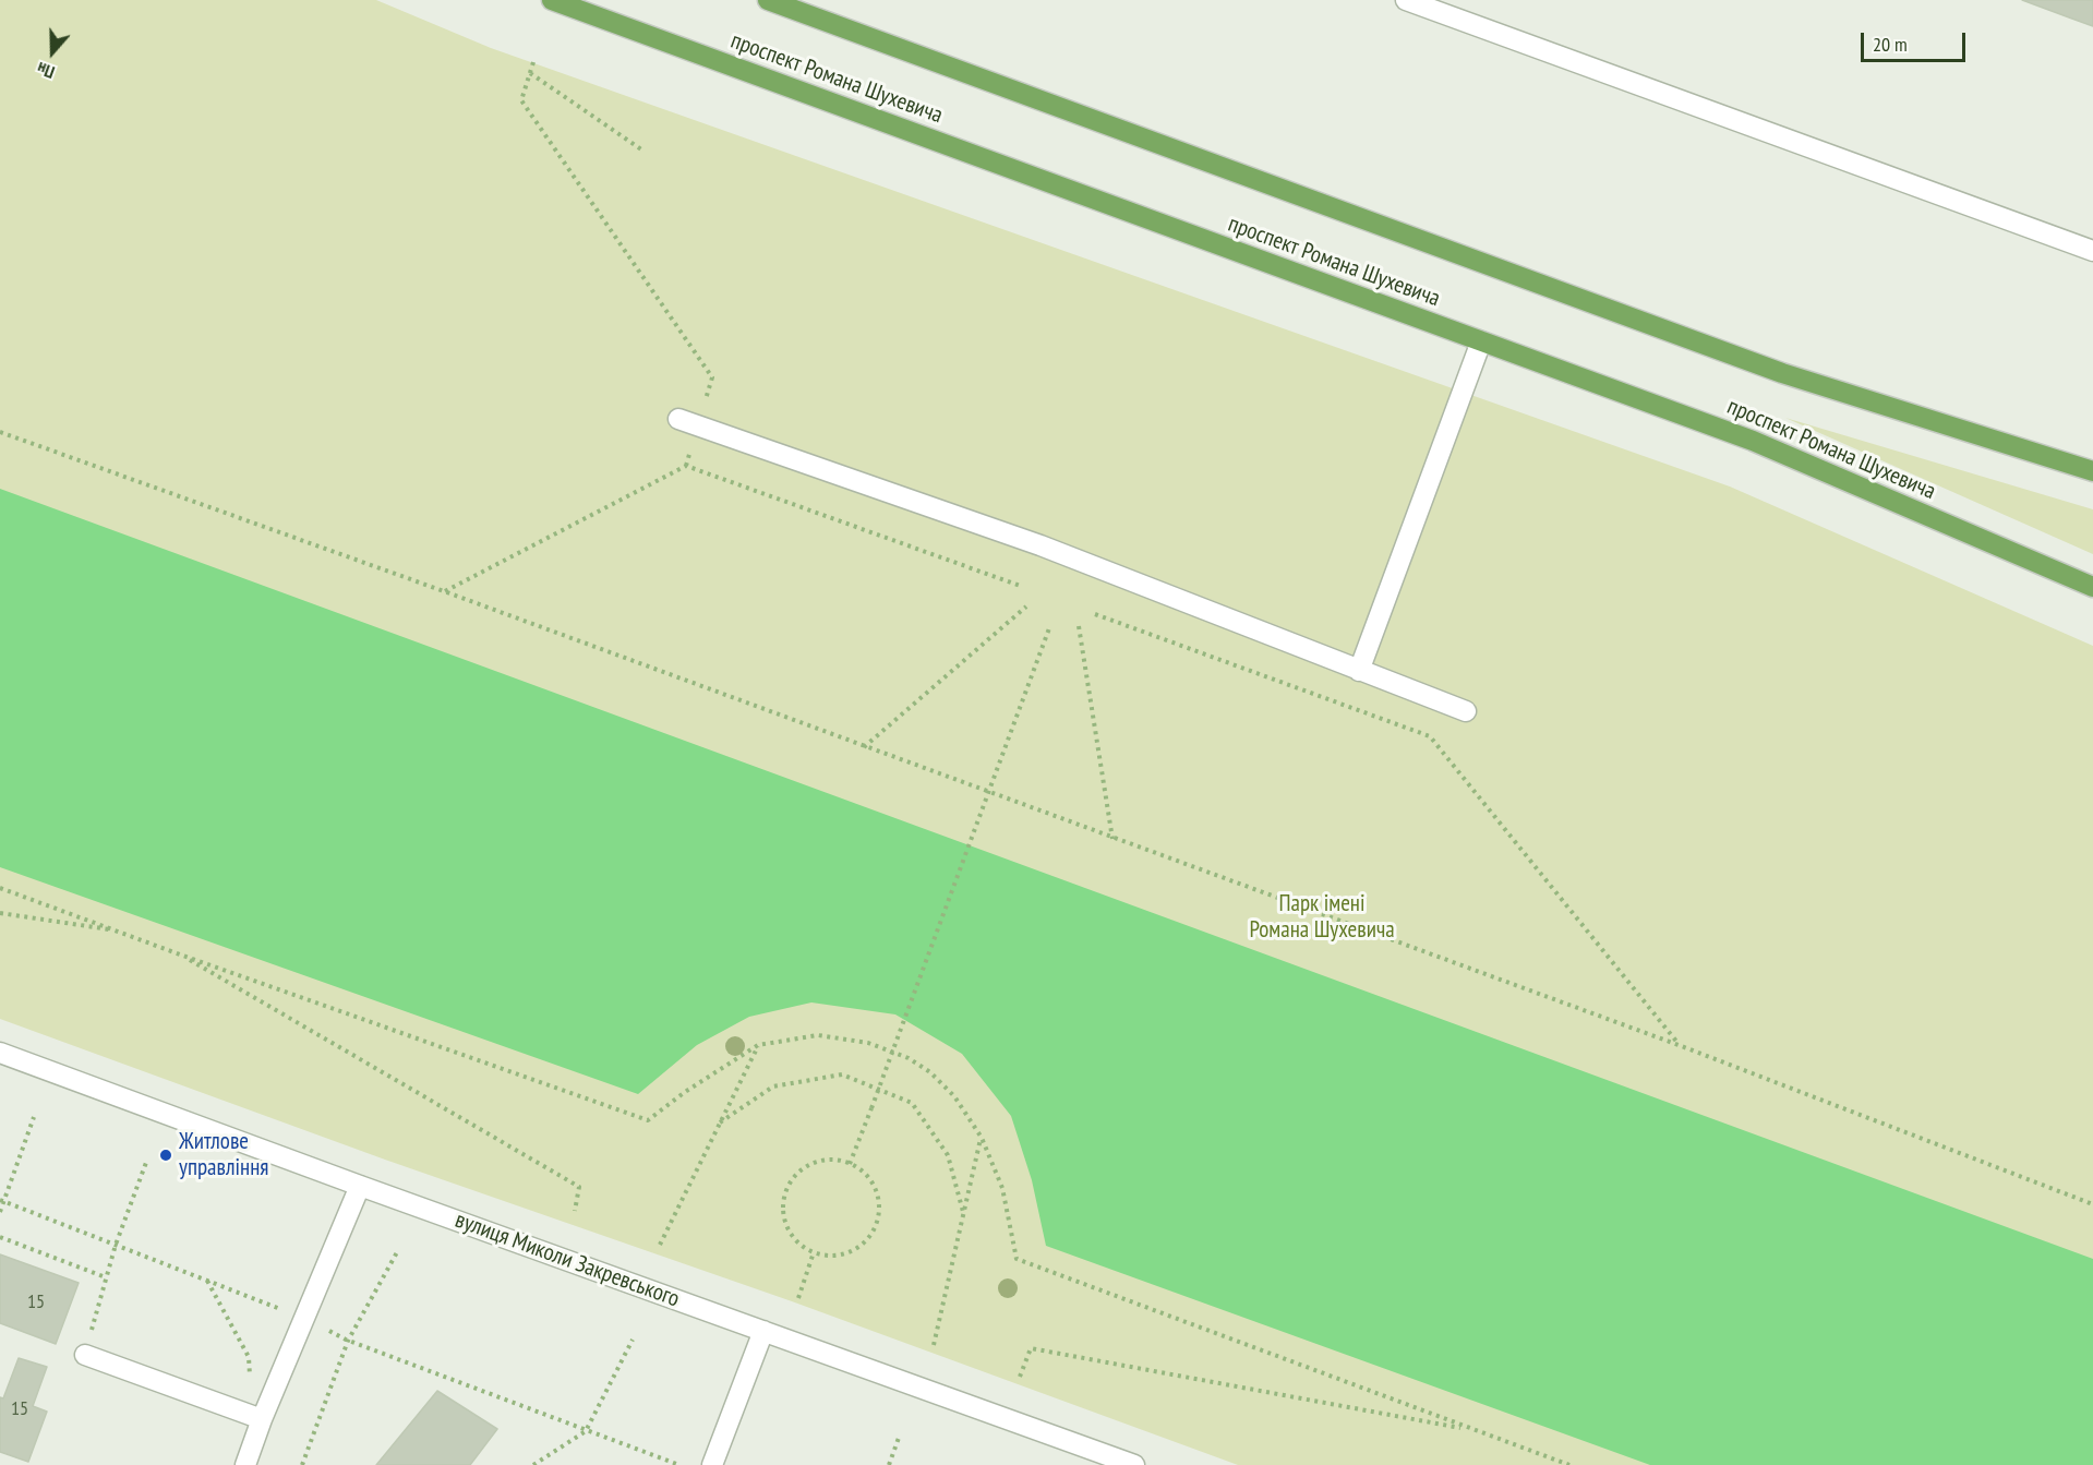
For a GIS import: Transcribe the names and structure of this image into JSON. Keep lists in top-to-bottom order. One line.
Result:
{"streets":{"main road":["проспект Романа Шухевича"],"street":["вулиця Миколи Закревського"]},"parks":["Парк імені Романа Шухевича"],"places":["Житлове управління"],"house_numbers":["15","15"],"scale_bar":"20 m","north":"bottom"}
